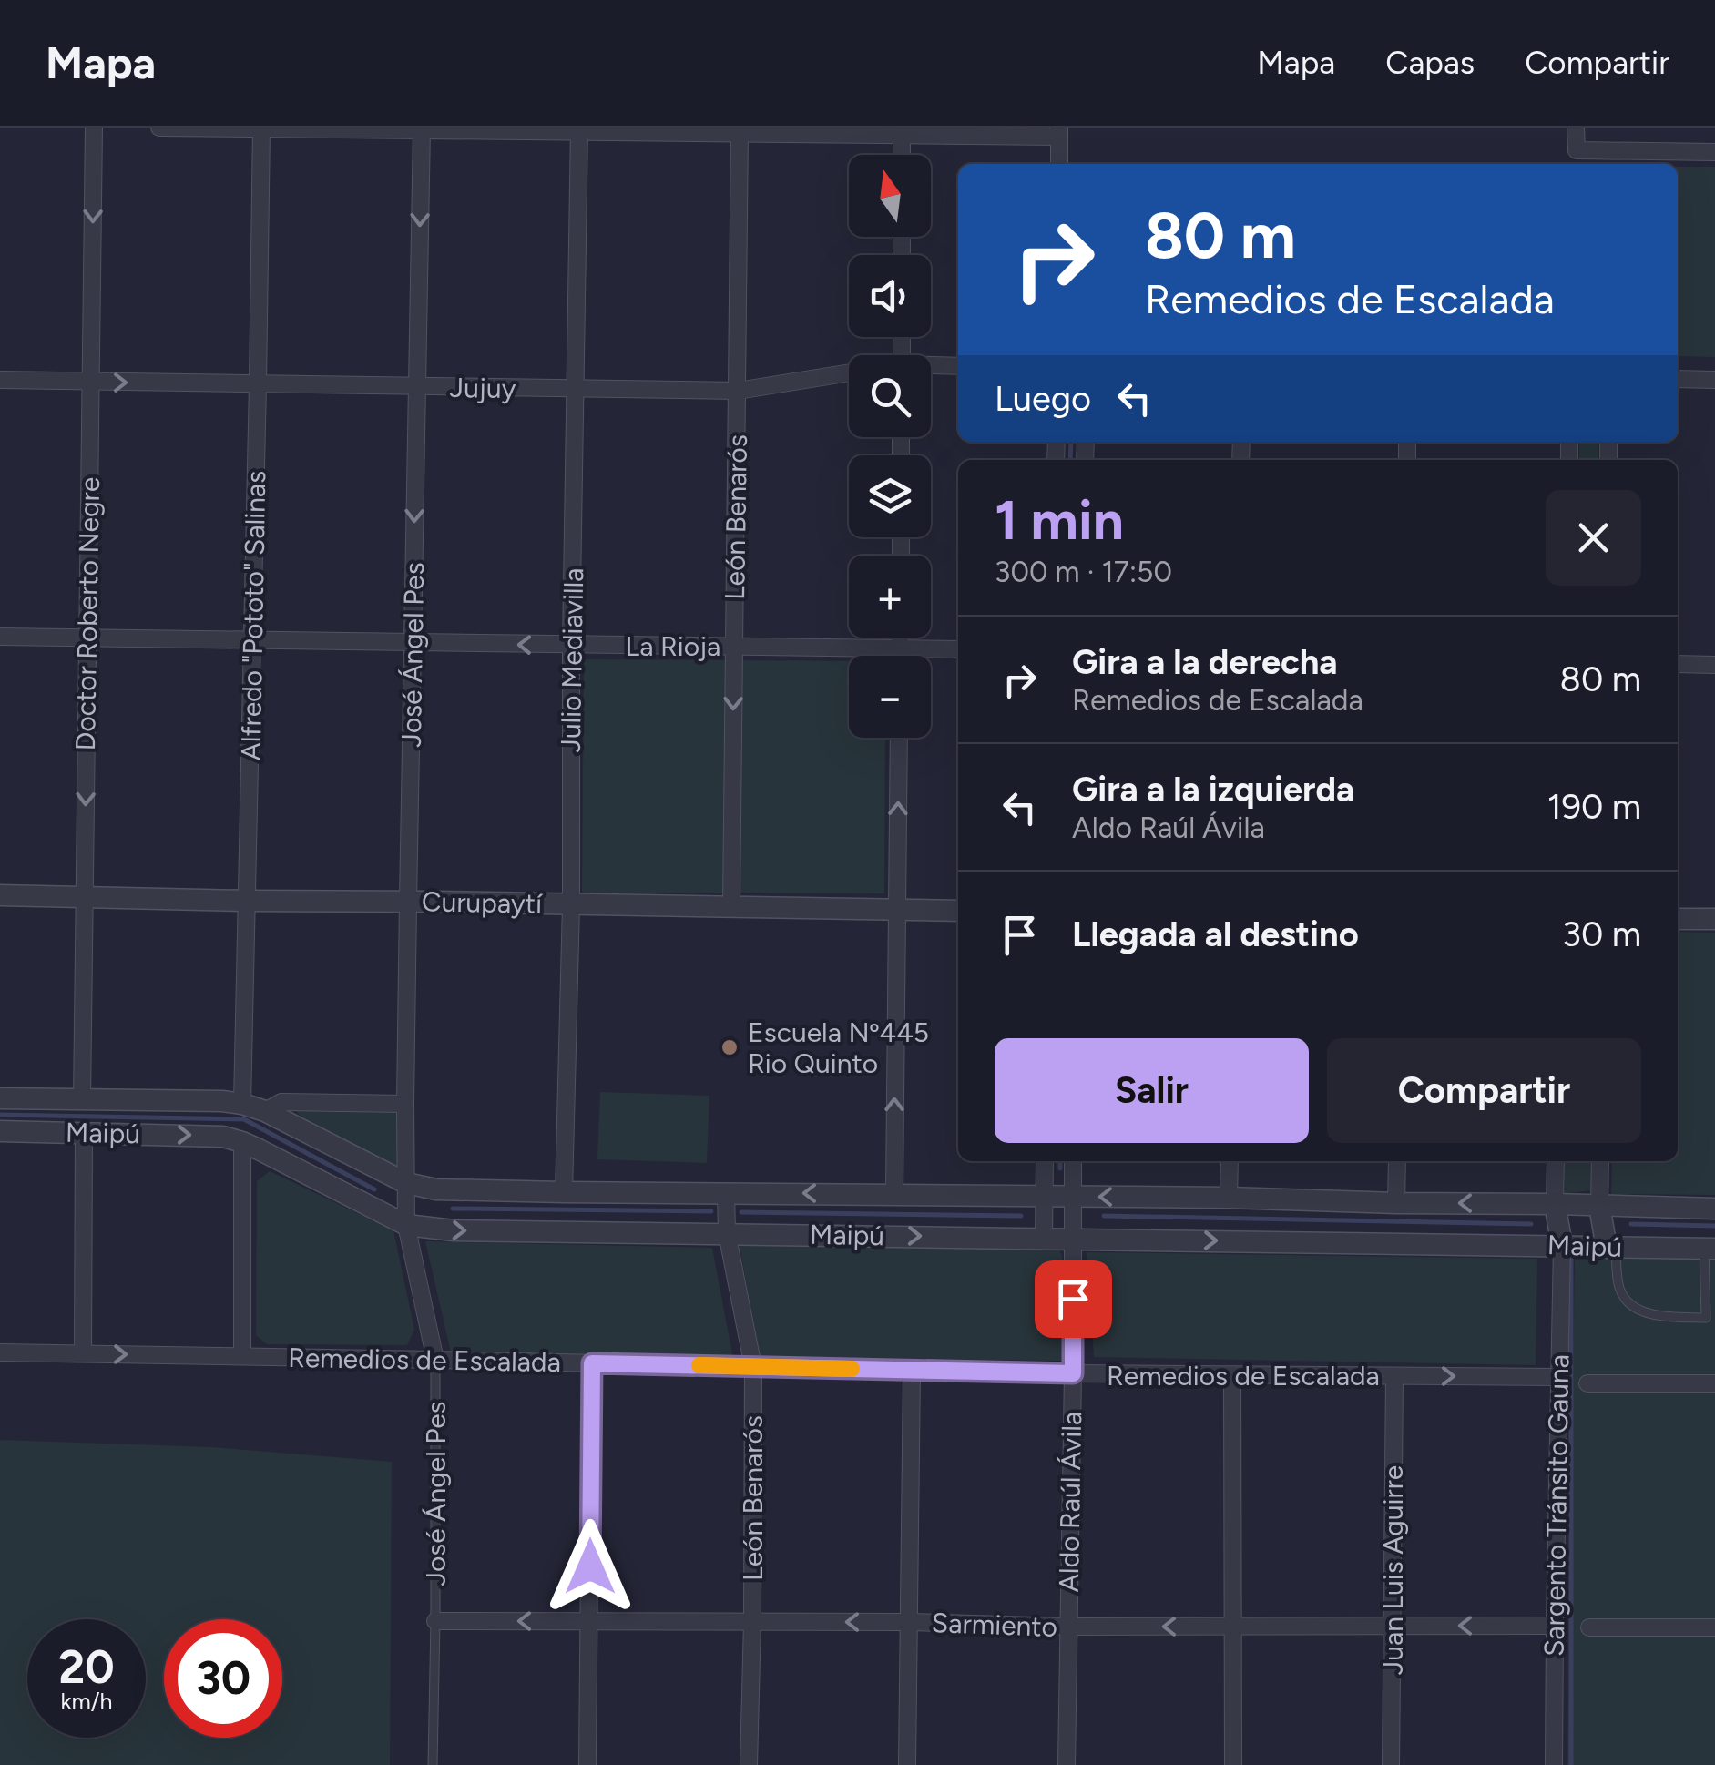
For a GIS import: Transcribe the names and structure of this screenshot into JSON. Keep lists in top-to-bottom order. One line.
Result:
{"streets":{"street":["Jujuy","León Benarós","Doctor Roberto Negre","Alfredo \"Pototo\" Salinas","La Rioja","José Ángel Pes","Julio Mediavilla","Curupaytí","Maipú","Remedios de Escalada","Aldo Raúl Ávila","Sargento Tránsito Gauna","Juan Luis Aguirre","Sarmiento"]},"crossings":[["Jujuy","León Benarós"],["Jujuy","Doctor Roberto Negre"],["Jujuy","Alfredo \"Pototo\" Salinas"],["Jujuy","José Ángel Pes"],["Jujuy","Julio Mediavilla"],["León Benarós","La Rioja"],["León Benarós","Curupaytí"],["León Benarós","Maipú"],["León Benarós","Remedios de Escalada"],["León Benarós","Sarmiento"],["Doctor Roberto Negre","La Rioja"],["Doctor Roberto Negre","Curupaytí"],["Doctor Roberto Negre","Maipú"],["Alfredo \"Pototo\" Salinas","La Rioja"],["Alfredo \"Pototo\" Salinas","Curupaytí"],["Alfredo \"Pototo\" Salinas","Maipú"],["La Rioja","José Ángel Pes"],["La Rioja","Julio Mediavilla"],["José Ángel Pes","Curupaytí"],["José Ángel Pes","Maipú"],["José Ángel Pes","Remedios de Escalada"],["José Ángel Pes","Sarmiento"],["Julio Mediavilla","Curupaytí"],["Julio Mediavilla","Maipú"],["Maipú","Aldo Raúl Ávila"],["Maipú","Sargento Tránsito Gauna"],["Remedios de Escalada","Aldo Raúl Ávila"],["Remedios de Escalada","Sargento Tránsito Gauna"],["Remedios de Escalada","Juan Luis Aguirre"],["Aldo Raúl Ávila","Sarmiento"],["Sargento Tránsito Gauna","Sarmiento"],["Juan Luis Aguirre","Sarmiento"]],"one_way":["Doctor Roberto Negre","Sarmiento"],"places":["Escuela Nº445 Rio Quinto"],"north":"top","page":{"header":"Mapa","nav":["Mapa","Capas","Compartir"],"map_buttons":["+","−"],"turn":["80 m","Remedios de Escalada"],"then":"Luego","heading":["1 min","300 m · 17:50"],"list":[{"name":"Gira a la derecha","note":"Remedios de Escalada","value":"80 m"},{"name":"Gira a la izquierda","note":"Aldo Raúl Ávila","value":"190 m"},{"name":"Llegada al destino","value":"30 m"}],"buttons":["Salir","Compartir"],"speed":"20 km/h","limit":"30"}}
